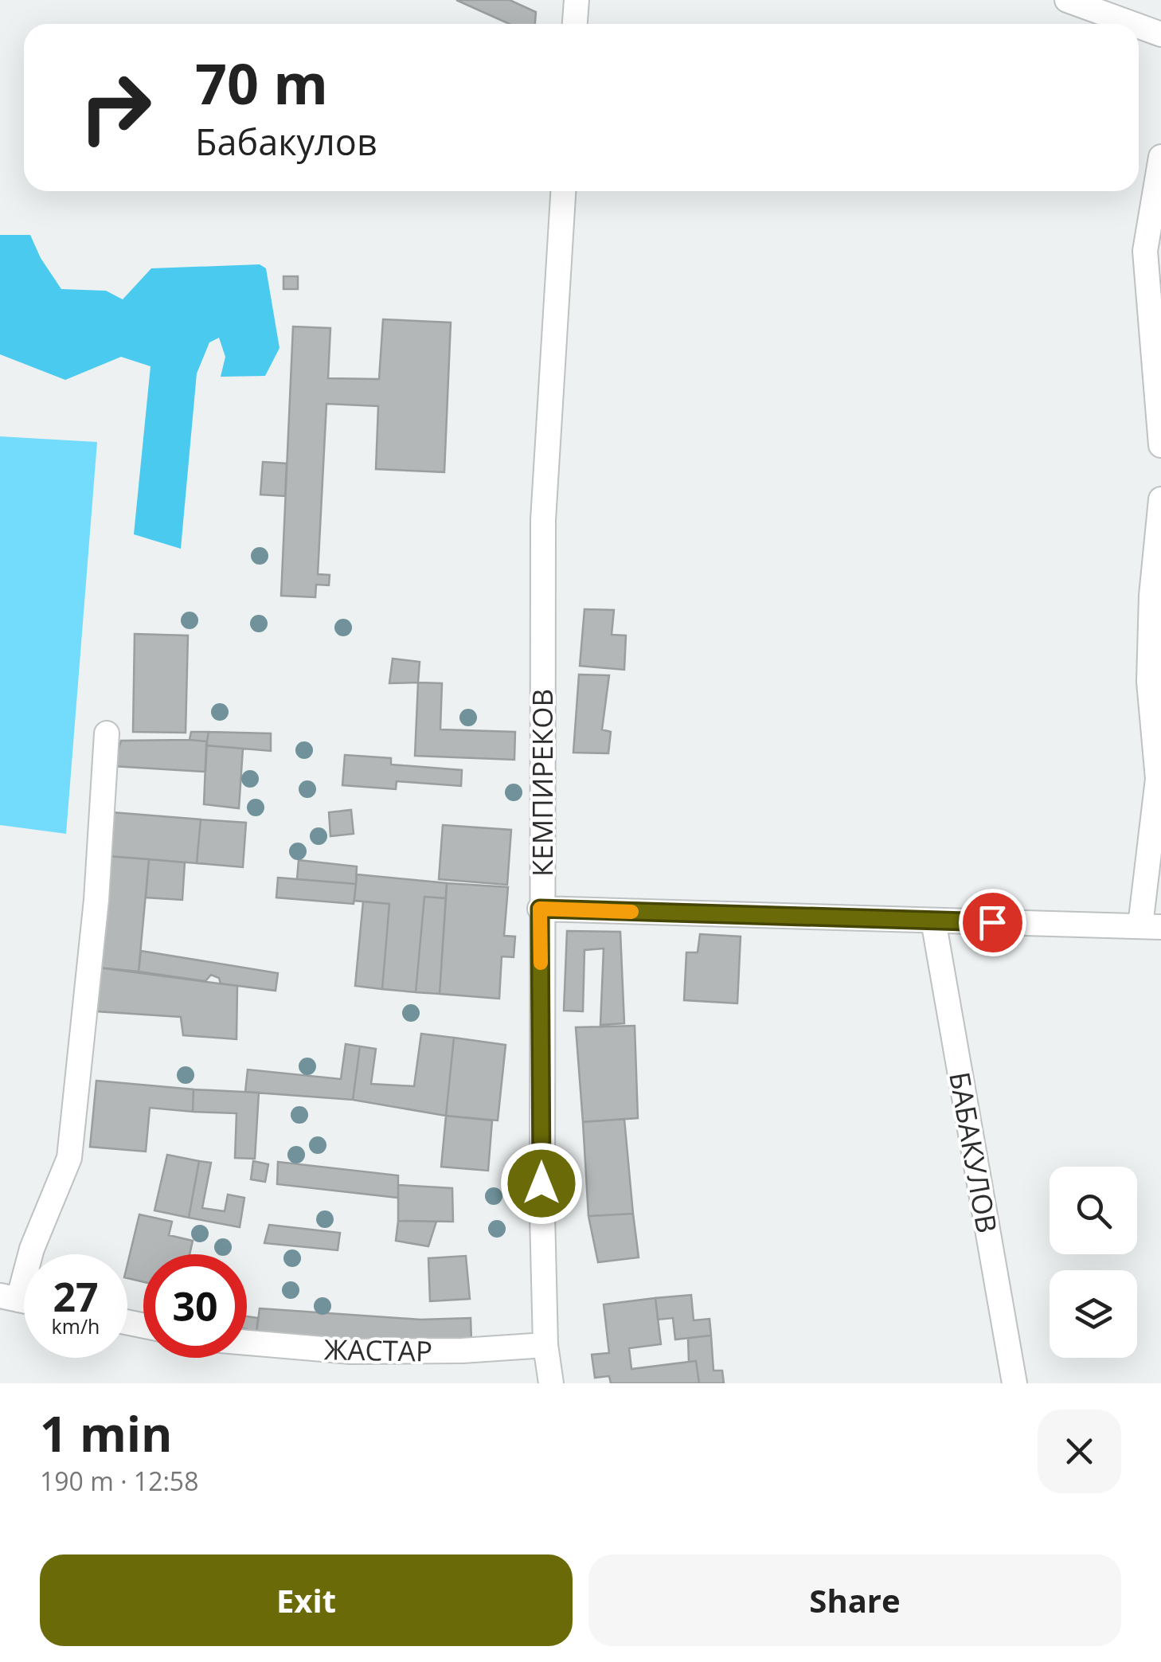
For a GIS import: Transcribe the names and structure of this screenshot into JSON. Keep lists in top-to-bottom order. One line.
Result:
{"streets":{"street":["КЕМПИРЕКОВ","БАБАКУЛОВ","ЖАСТАР"]},"crossings":[["КЕМПИРЕКОВ","ЖАСТАР"]],"page":{"turn":["70 m","Бабакулов"],"speed":"27 km/h","limit":"30","heading":["1 min","190 m · 12:58"],"buttons":["Exit","Share"]}}
